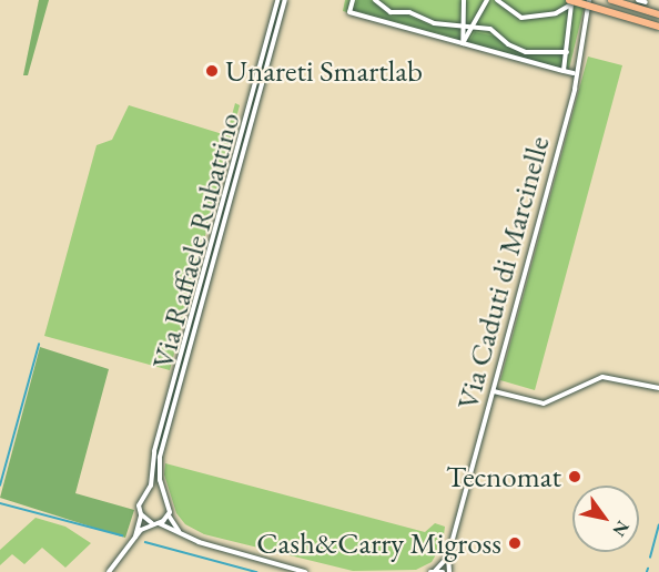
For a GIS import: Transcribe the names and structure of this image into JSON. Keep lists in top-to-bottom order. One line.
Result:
{"streets":{"street":["Via Raffaele Rubattino","Via Caduti di Marcinelle"]},"places":["Unareti Smartlab","Tecnomat","Cash&Carry Migross"],"north":"bottom right"}
